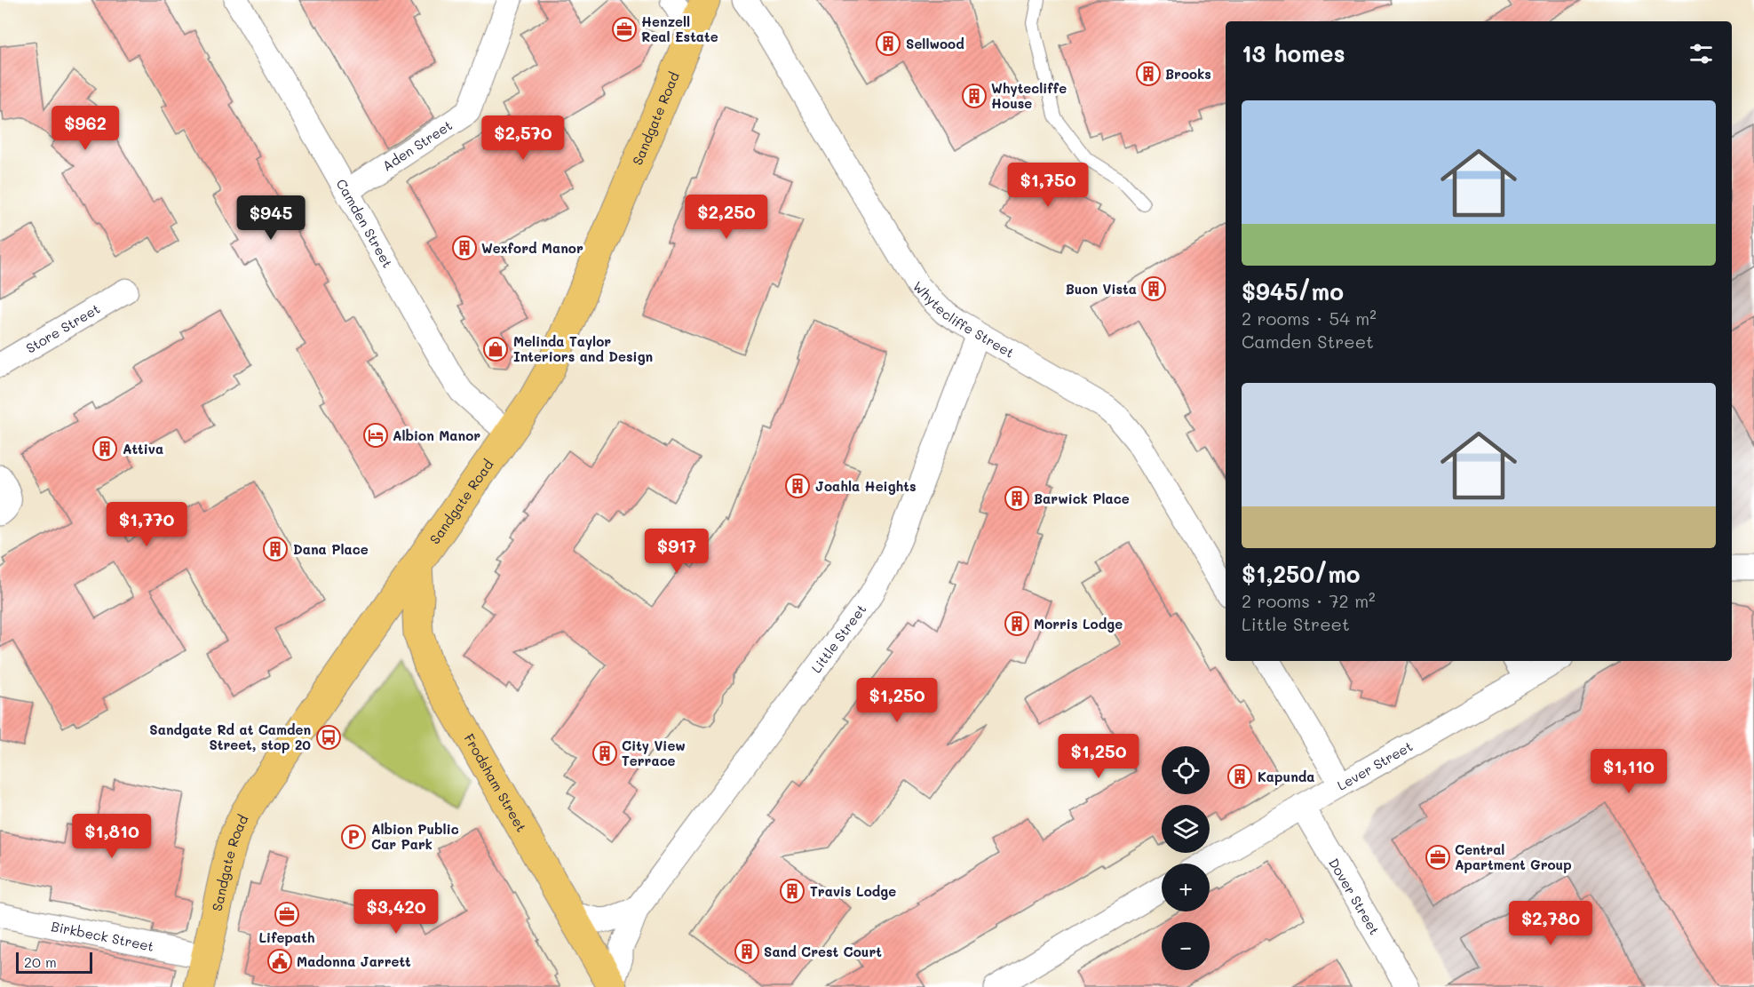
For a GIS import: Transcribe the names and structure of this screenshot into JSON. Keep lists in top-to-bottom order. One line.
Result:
{"streets":{"highway":["Sandgate Road","Frodsham Street"],"street":["Aden Street","Camden Street","Whytecliffe Street","Store Street","Little Street","Lever Street","Dover Street","Birkbeck Street"]},"crossings":[["Sandgate Road","Camden Street"],["Sandgate Road","Frodsham Street"],["Sandgate Road","Birkbeck Street"],["Aden Street","Camden Street"],["Whytecliffe Street","Little Street"],["Little Street","Frodsham Street"],["Lever Street","Dover Street"]],"places":{"office":["Henzell Real Estate","Central Apartment Group","Lifepath"],"building":["Sellwood","Brooks","Whytecliffe House","Wexford Manor","Buon Vista","Attiva","Joahla Heights","Barwick Place","Dana Place","Morris Lodge","City View Terrace","Kapunda","Travis Lodge","Sand Crest Court"],"shop":["Melinda Taylor Interiors and Design"],"hotel":["Albion Manor"],"bus stop":["Sandgate Rd at Camden Street, stop 20"],"parking":["Albion Public Car Park"],"public building":["Madonna Jarrett"]},"scale_bar":"20 m","page":{"heading":"13 homes","list":[{"name":"$945/mo","note":"2 rooms · 54 m² · Camden Street"},{"name":"$1,250/mo","note":"2 rooms · 72 m² · Little Street"}],"price":["$962","$2,570","$1,750","$2,250","$945","$1,770","$917","$1,250","$1,250","$1,110","$1,810","$3,420","$2,780"],"map_buttons":["+","−"],"scale":"20 m"}}
